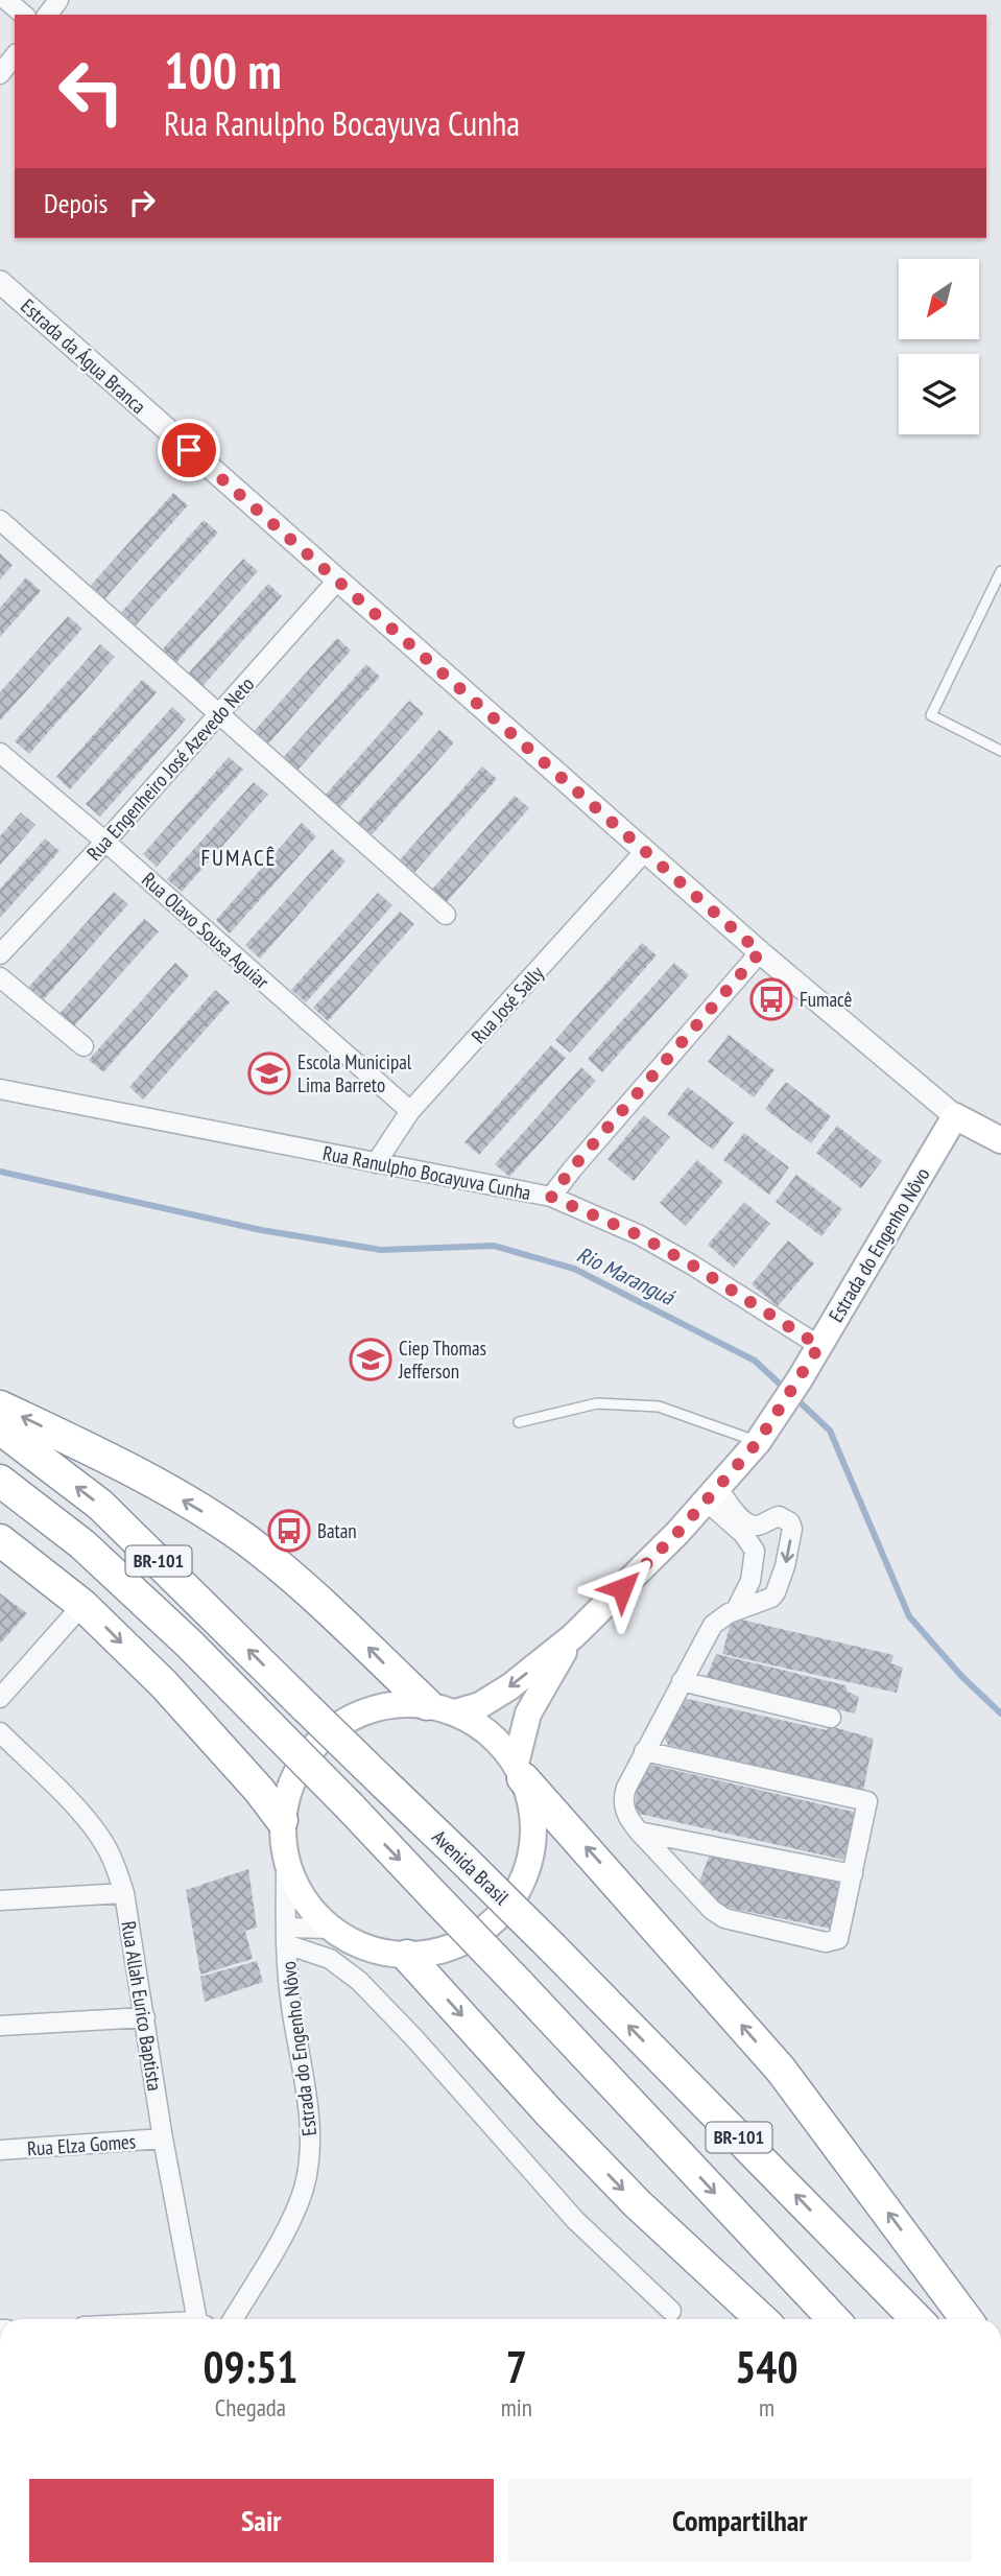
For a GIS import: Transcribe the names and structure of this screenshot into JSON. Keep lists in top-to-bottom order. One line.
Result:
{"streets":{"highway":["BR-101","Avenida Brasil"],"main road":["Estrada da Água Branca","Estrada do Engenho Nôvo"],"street":["Rua Engenheiro José Azevedo Neto","Rua Olavo Sousa Aguiar","Rua José Sally","Rua Ranulpho Bocayuva Cunha","Rua Allah Eurico Baptista","Rua Elza Gomes"]},"crossings":[["Estrada da Água Branca","Rua Engenheiro José Azevedo Neto"],["Estrada da Água Branca","Rua José Sally"],["Estrada da Água Branca","Estrada do Engenho Nôvo"],["Rua Engenheiro José Azevedo Neto","Rua Olavo Sousa Aguiar"],["Rua Olavo Sousa Aguiar","Rua José Sally"],["Rua José Sally","Rua Ranulpho Bocayuva Cunha"],["Rua Ranulpho Bocayuva Cunha","Estrada do Engenho Nôvo"],["Rua Allah Eurico Baptista","Rua Elza Gomes"]],"districts":["FUMACÊ"],"water":["Rio Maranguá"],"places":{"bus stop":["Fumacê","Batan"],"school or university":["Escola Municipal Lima Barreto","Ciep Thomas Jefferson"]},"north":"bottom left","page":{"turn":["100 m","Rua Ranulpho Bocayuva Cunha"],"then":"Depois","eta":["09:51","Chegada","7","min","540","m"],"buttons":["Sair","Compartilhar"]}}
